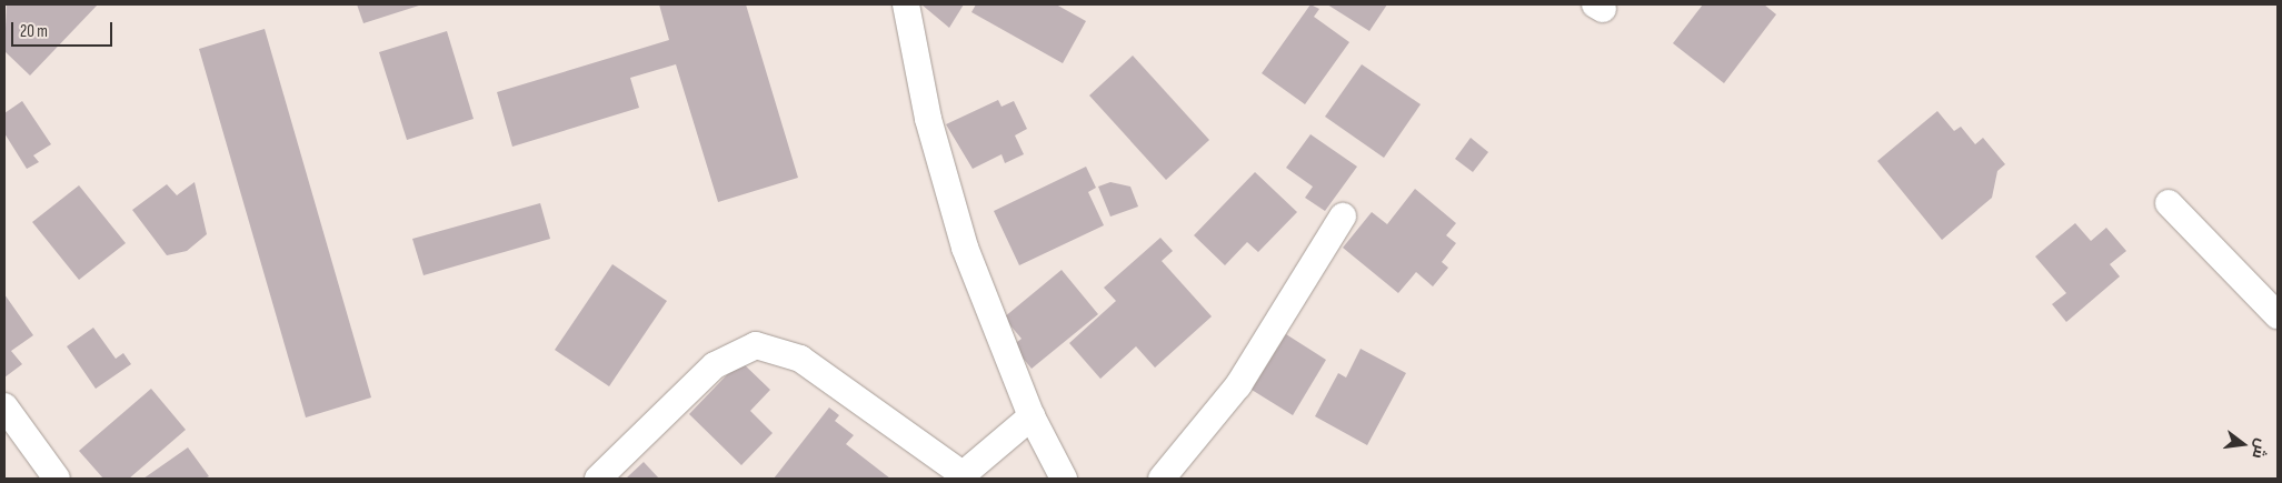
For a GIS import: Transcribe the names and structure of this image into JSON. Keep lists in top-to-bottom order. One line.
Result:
{"scale_bar":"20 m","north":"right"}
